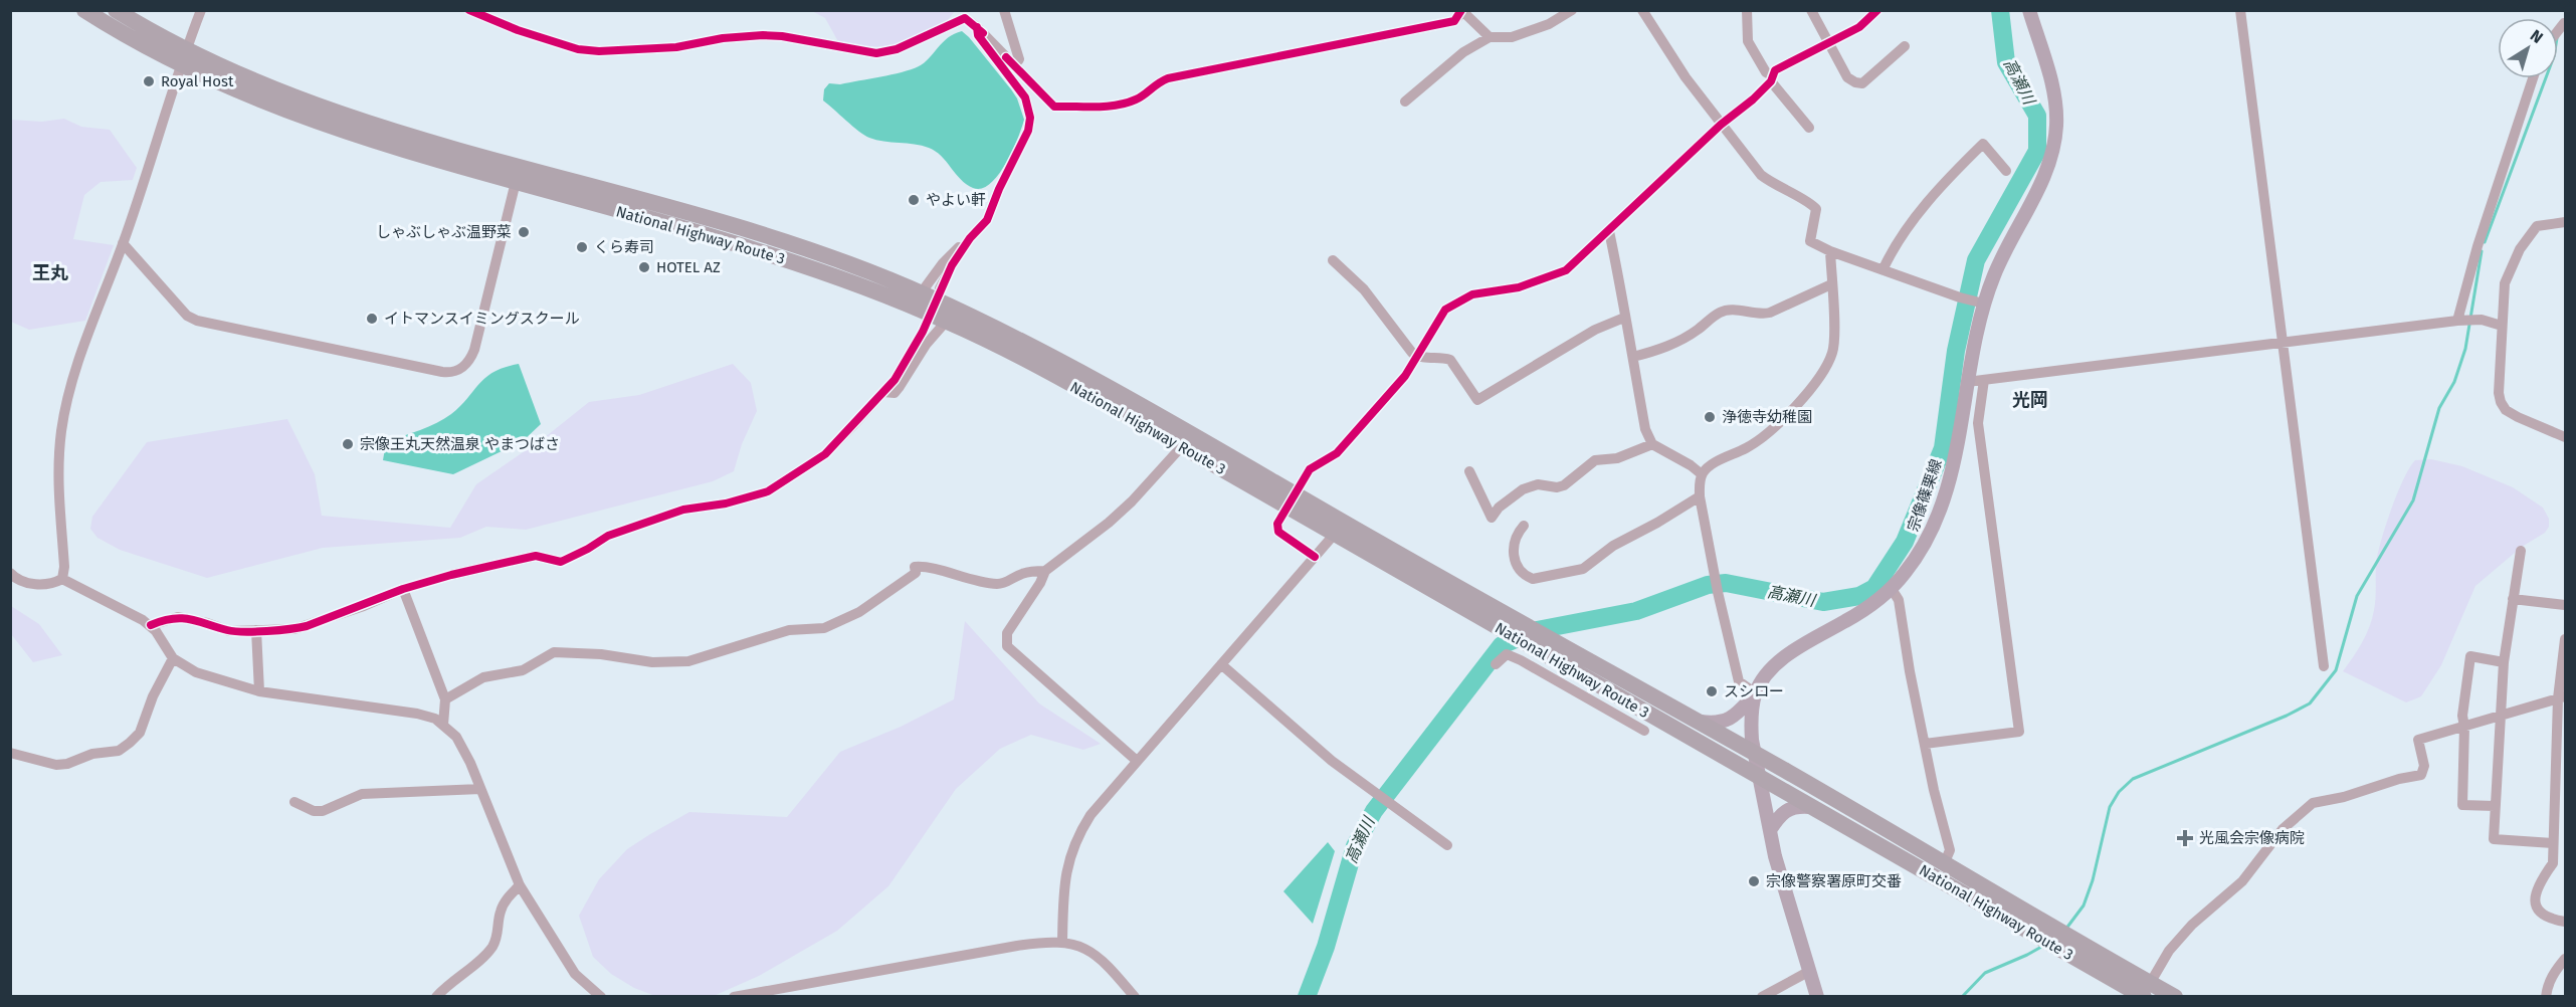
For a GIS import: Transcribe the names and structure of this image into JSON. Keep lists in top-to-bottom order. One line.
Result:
{"streets":{"highway":["National Highway Route 3"],"main road":["宗像篠栗線"]},"crossings":[["National Highway Route 3","宗像篠栗線"]],"districts":["王丸","光岡"],"water":["高瀬川"],"places":{"other":["Royal Host","やよい軒","しゃぶしゃぶ温野菜","くら寿司","HOTEL AZ","イトマンスイミングスクール","浄徳寺幼稚園","宗像王丸天然温泉 やまつばさ","スシロー","宗像警察署原町交番"],"health":["光風会宗像病院"]},"north":"top right"}
